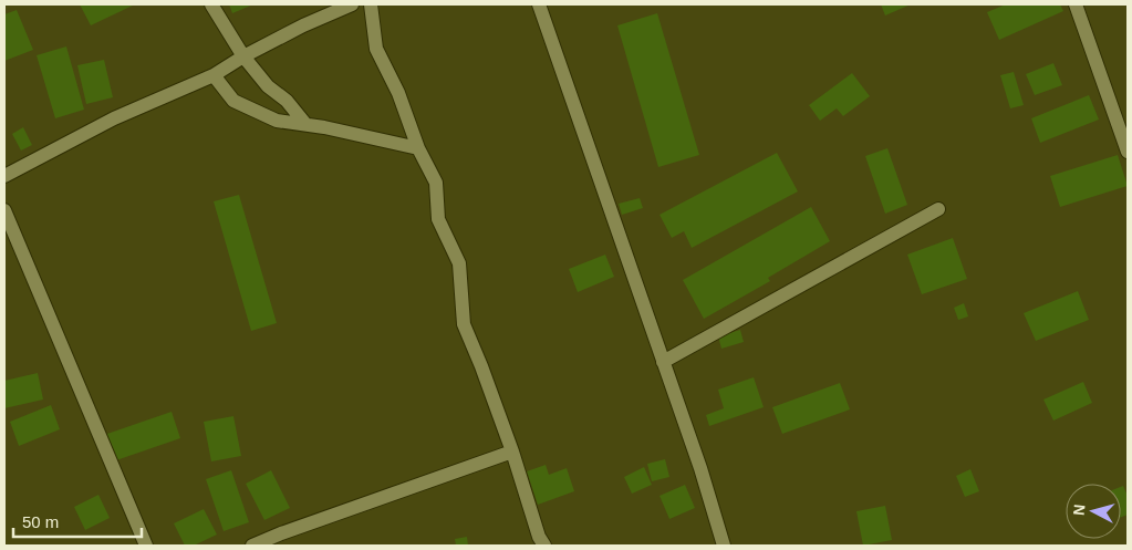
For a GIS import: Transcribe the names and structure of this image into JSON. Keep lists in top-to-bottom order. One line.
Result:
{"scale_bar":"50 m","north":"left"}
